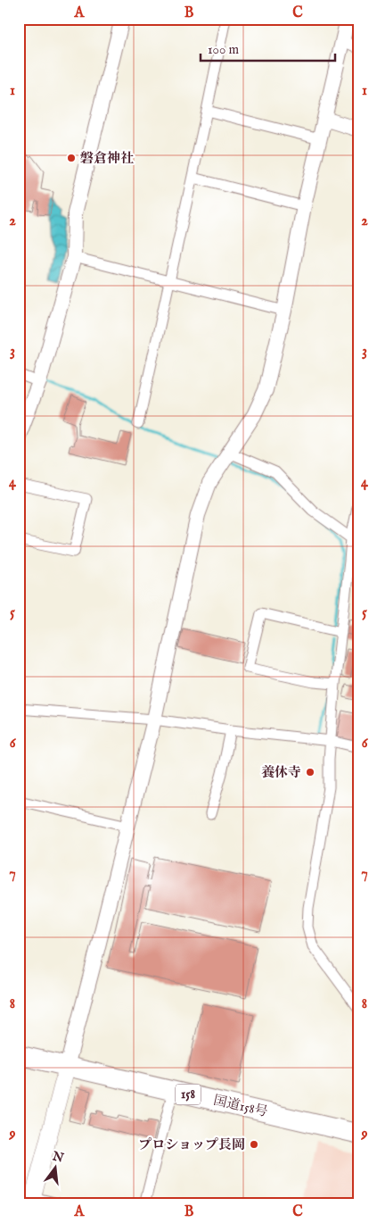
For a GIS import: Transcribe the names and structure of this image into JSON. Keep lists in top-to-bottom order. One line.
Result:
{"streets":{"highway":["158","国道158号"]},"places":["磐倉神社","養休寺","プロショップ長岡"],"scale_bar":"100 m","north":"top","grid":{"columns":["A","B","C"],"rows":["1","2","3","4","5","6","7","8","9"]}}
